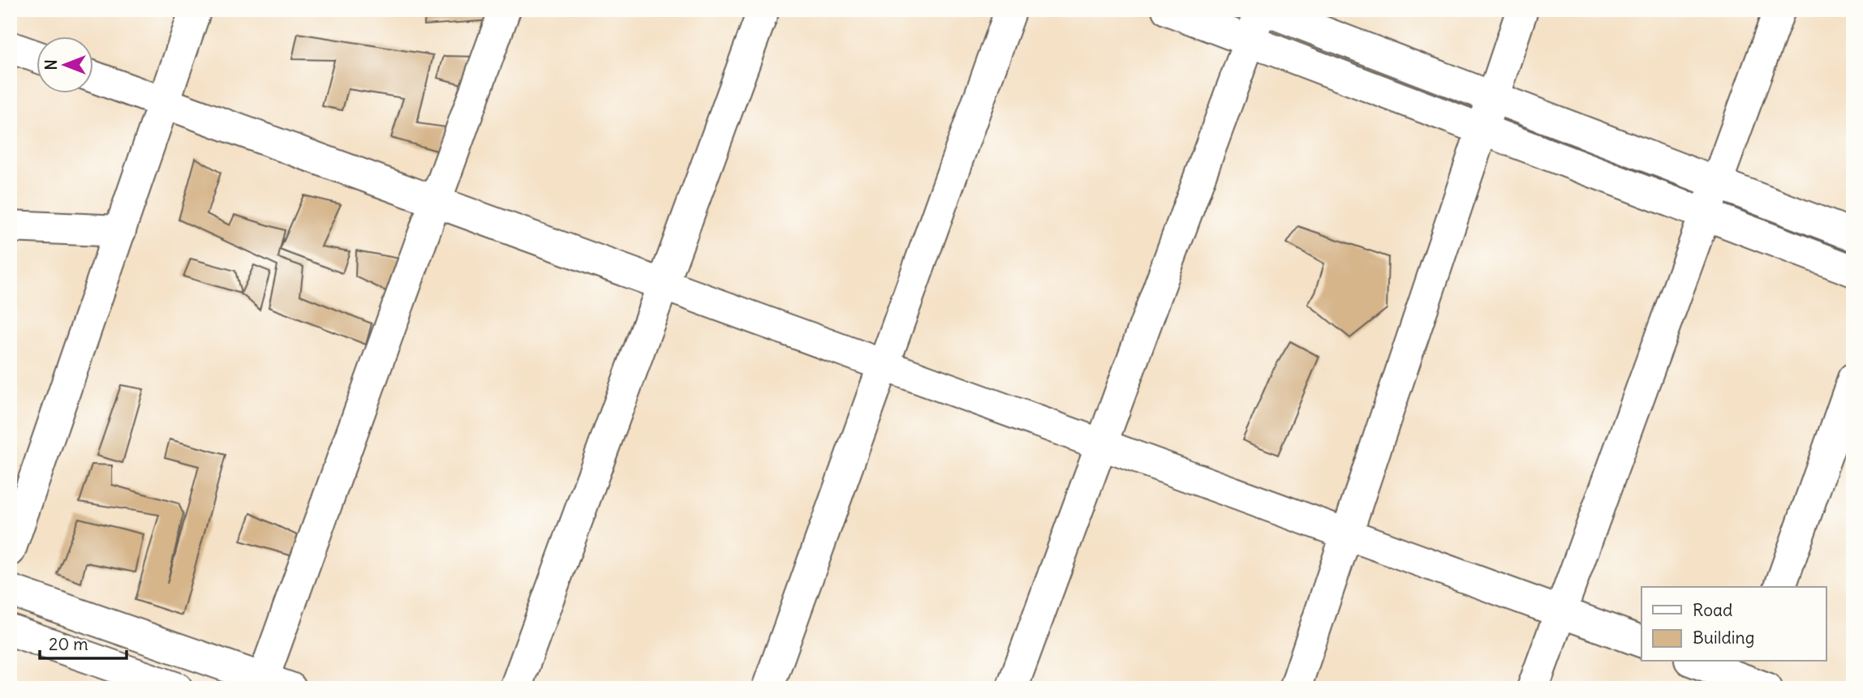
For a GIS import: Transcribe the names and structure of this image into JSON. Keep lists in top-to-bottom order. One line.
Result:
{"legend":["Road","Building"],"scale_bar":"20 m","north":"left"}
